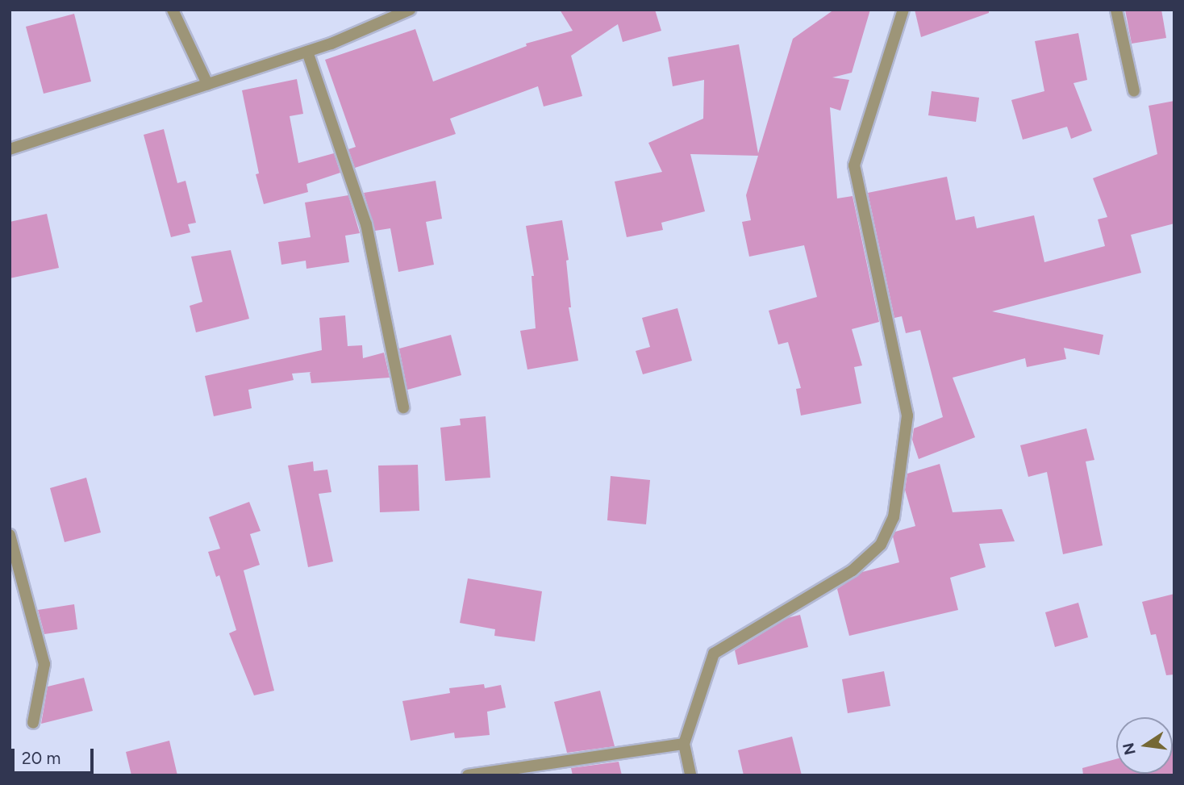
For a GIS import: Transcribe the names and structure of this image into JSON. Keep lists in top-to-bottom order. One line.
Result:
{"scale_bar":"20 m","north":"left"}
